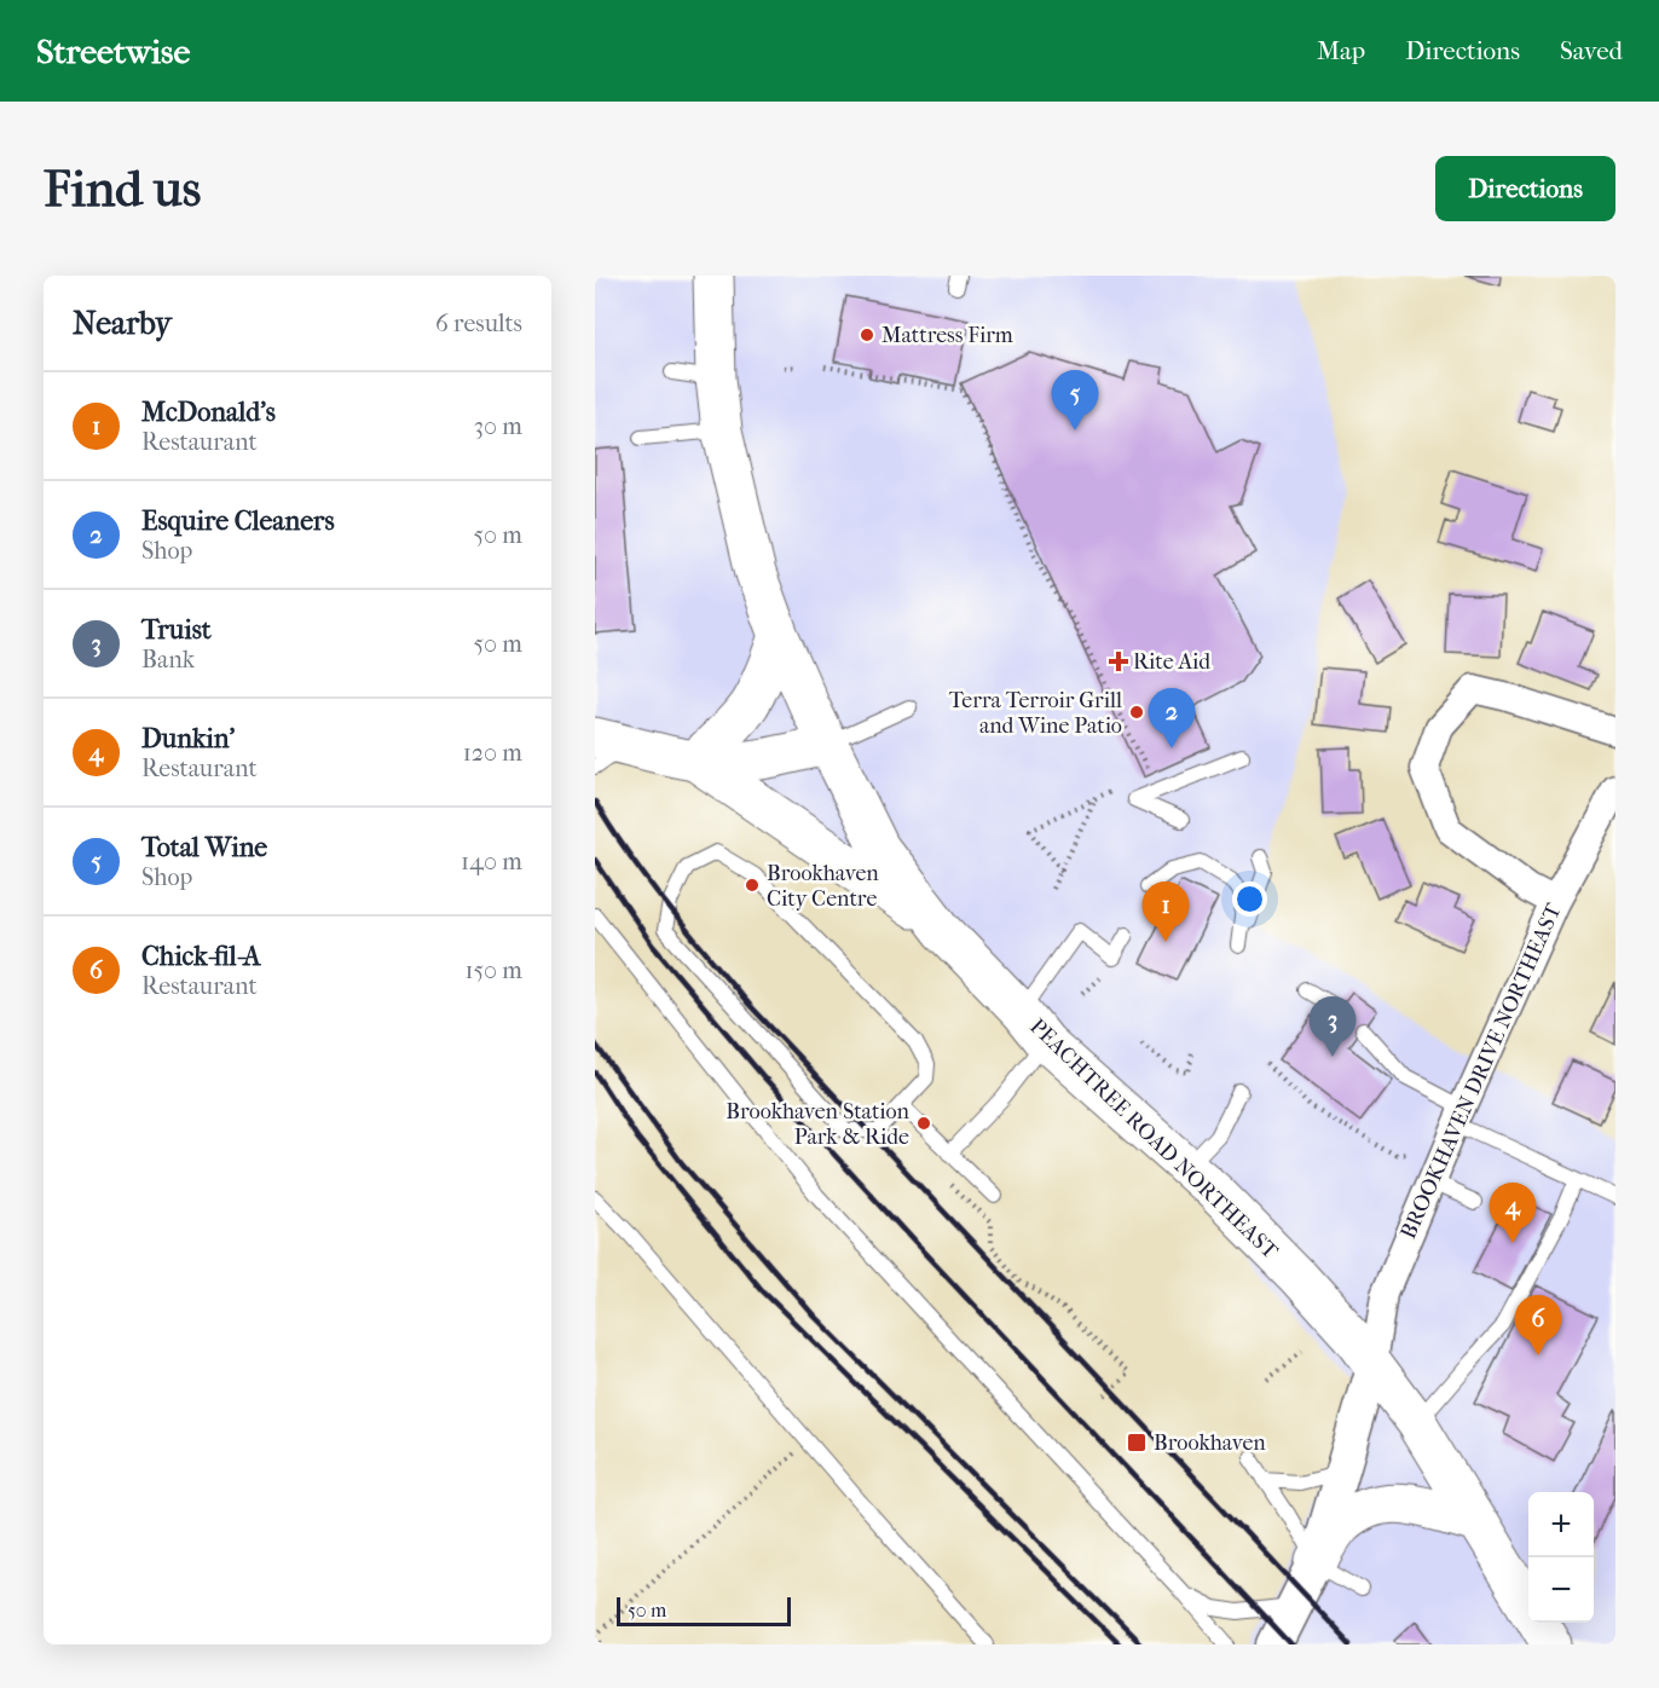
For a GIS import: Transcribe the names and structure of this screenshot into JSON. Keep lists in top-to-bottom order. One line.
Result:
{"streets":{"main road":["PEACHTREE ROAD NORTHEAST"],"street":["BROOKHAVEN DRIVE NORTHEAST"]},"crossings":[["BROOKHAVEN DRIVE NORTHEAST","PEACHTREE ROAD NORTHEAST"]],"places":{"other":["Mattress Firm","Terra Terroir Grill and Wine Patio","Brookhaven City Centre","Brookhaven Station Park & Ride"],"health":["Rite Aid"],"transit":["Brookhaven"]},"scale_bar":"50 m","page":{"header":"Streetwise","nav":["Map","Directions","Saved"],"buttons":"Directions","title":"Find us","heading":["Nearby","6 results"],"list":[{"mark":"1","name":"McDonald's","note":"Restaurant","value":"30 m"},{"mark":"2","name":"Esquire Cleaners","note":"Shop","value":"50 m"},{"mark":"3","name":"Truist","note":"Bank","value":"50 m"},{"mark":"4","name":"Dunkin'","note":"Restaurant","value":"120 m"},{"mark":"5","name":"Total Wine","note":"Shop","value":"140 m"},{"mark":"6","name":"Chick-fil-A","note":"Restaurant","value":"150 m"}],"pins":["5","2","1","3","4","6"],"map_buttons":["+","−"],"scale":"50 m"}}
